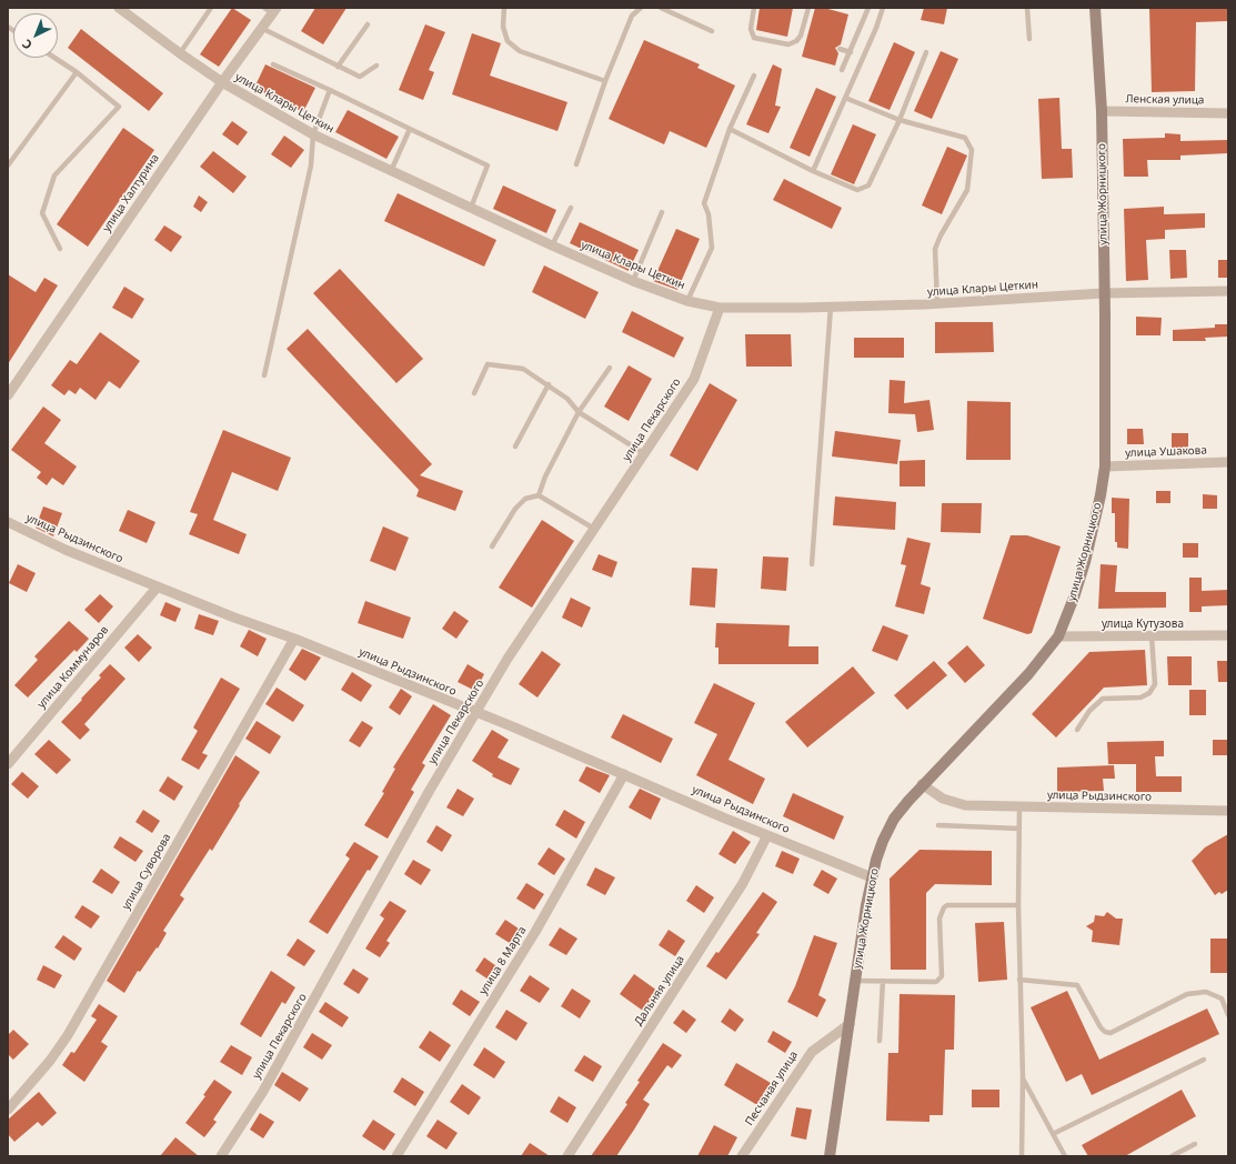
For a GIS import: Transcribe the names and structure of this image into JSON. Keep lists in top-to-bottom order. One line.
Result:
{"streets":{"main road":["улица Жорницкого"],"street":["Ленская улица","улица Клары Цеткин","улица Халтурина","улица Пекарского","улица Ушакова","улица Рыдзинского","улица Кутузова","улица Коммунаров","улица Суворова","улица 8 Марта","Дальняя улица","Песчаная улица"]},"crossings":[["Ленская улица","улица Жорницкого"],["улица Клары Цеткин","улица Халтурина"],["улица Клары Цеткин","улица Жорницкого"],["улица Клары Цеткин","улица Пекарского"],["улица Жорницкого","улица Ушакова"],["улица Жорницкого","улица Рыдзинского"],["улица Жорницкого","улица Кутузова"],["улица Жорницкого","Песчаная улица"],["улица Пекарского","улица Рыдзинского"],["улица Рыдзинского","улица Коммунаров"],["улица Рыдзинского","улица Суворова"],["улица Рыдзинского","улица 8 Марта"],["улица Рыдзинского","Дальняя улица"]],"north":"bottom left"}
